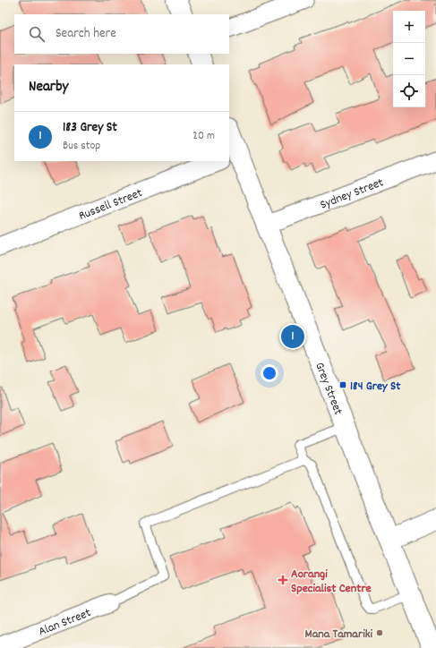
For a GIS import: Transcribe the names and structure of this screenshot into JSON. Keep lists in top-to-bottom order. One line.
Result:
{"streets":{"street":["Sydney Street","Russell Street","Grey Street","Alan Street"]},"crossings":[["Sydney Street","Grey Street"]],"places":{"transit":["184 Grey St"],"health":["Aorangi Specialist Centre"],"other":["Mana Tamariki"]},"page":{"map_buttons":["+","−"],"search":"Search here","heading":"Nearby","list":[{"mark":"1","name":"183 Grey St","note":"Bus stop","value":"20 m"}],"pins":"1"}}
